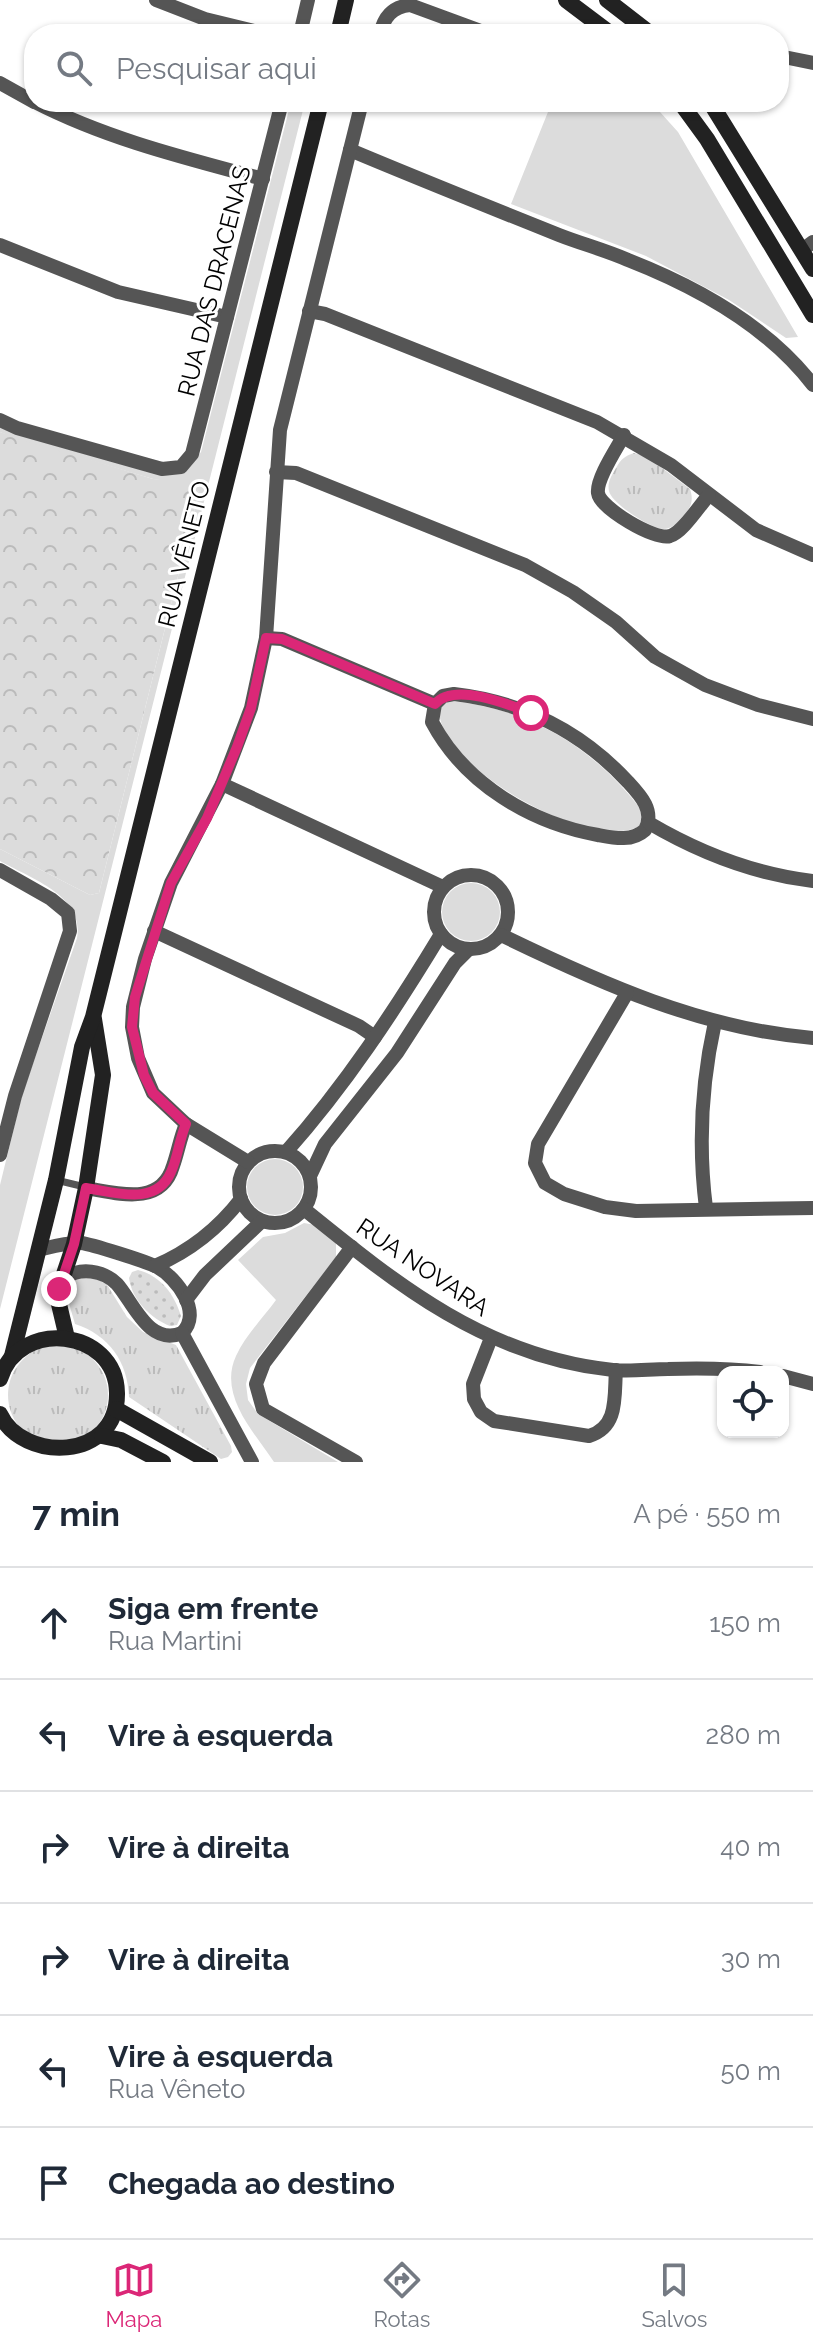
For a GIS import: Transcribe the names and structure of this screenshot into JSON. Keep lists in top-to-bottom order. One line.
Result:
{"streets":{"street":["RUA DAS DRACENAS","RUA VÊNETO","RUA NOVARA"]},"page":{"search":"Pesquisar aqui","heading":["7 min","A pé · 550 m"],"list":[["Siga em frente","Rua Martini","150 m"],["Vire à esquerda","280 m"],["Vire à direita","40 m"],["Vire à direita","30 m"],["Vire à esquerda","Rua Vêneto","50 m"],"Chegada ao destino"],"nav":["Mapa","Rotas","Salvos"]}}
